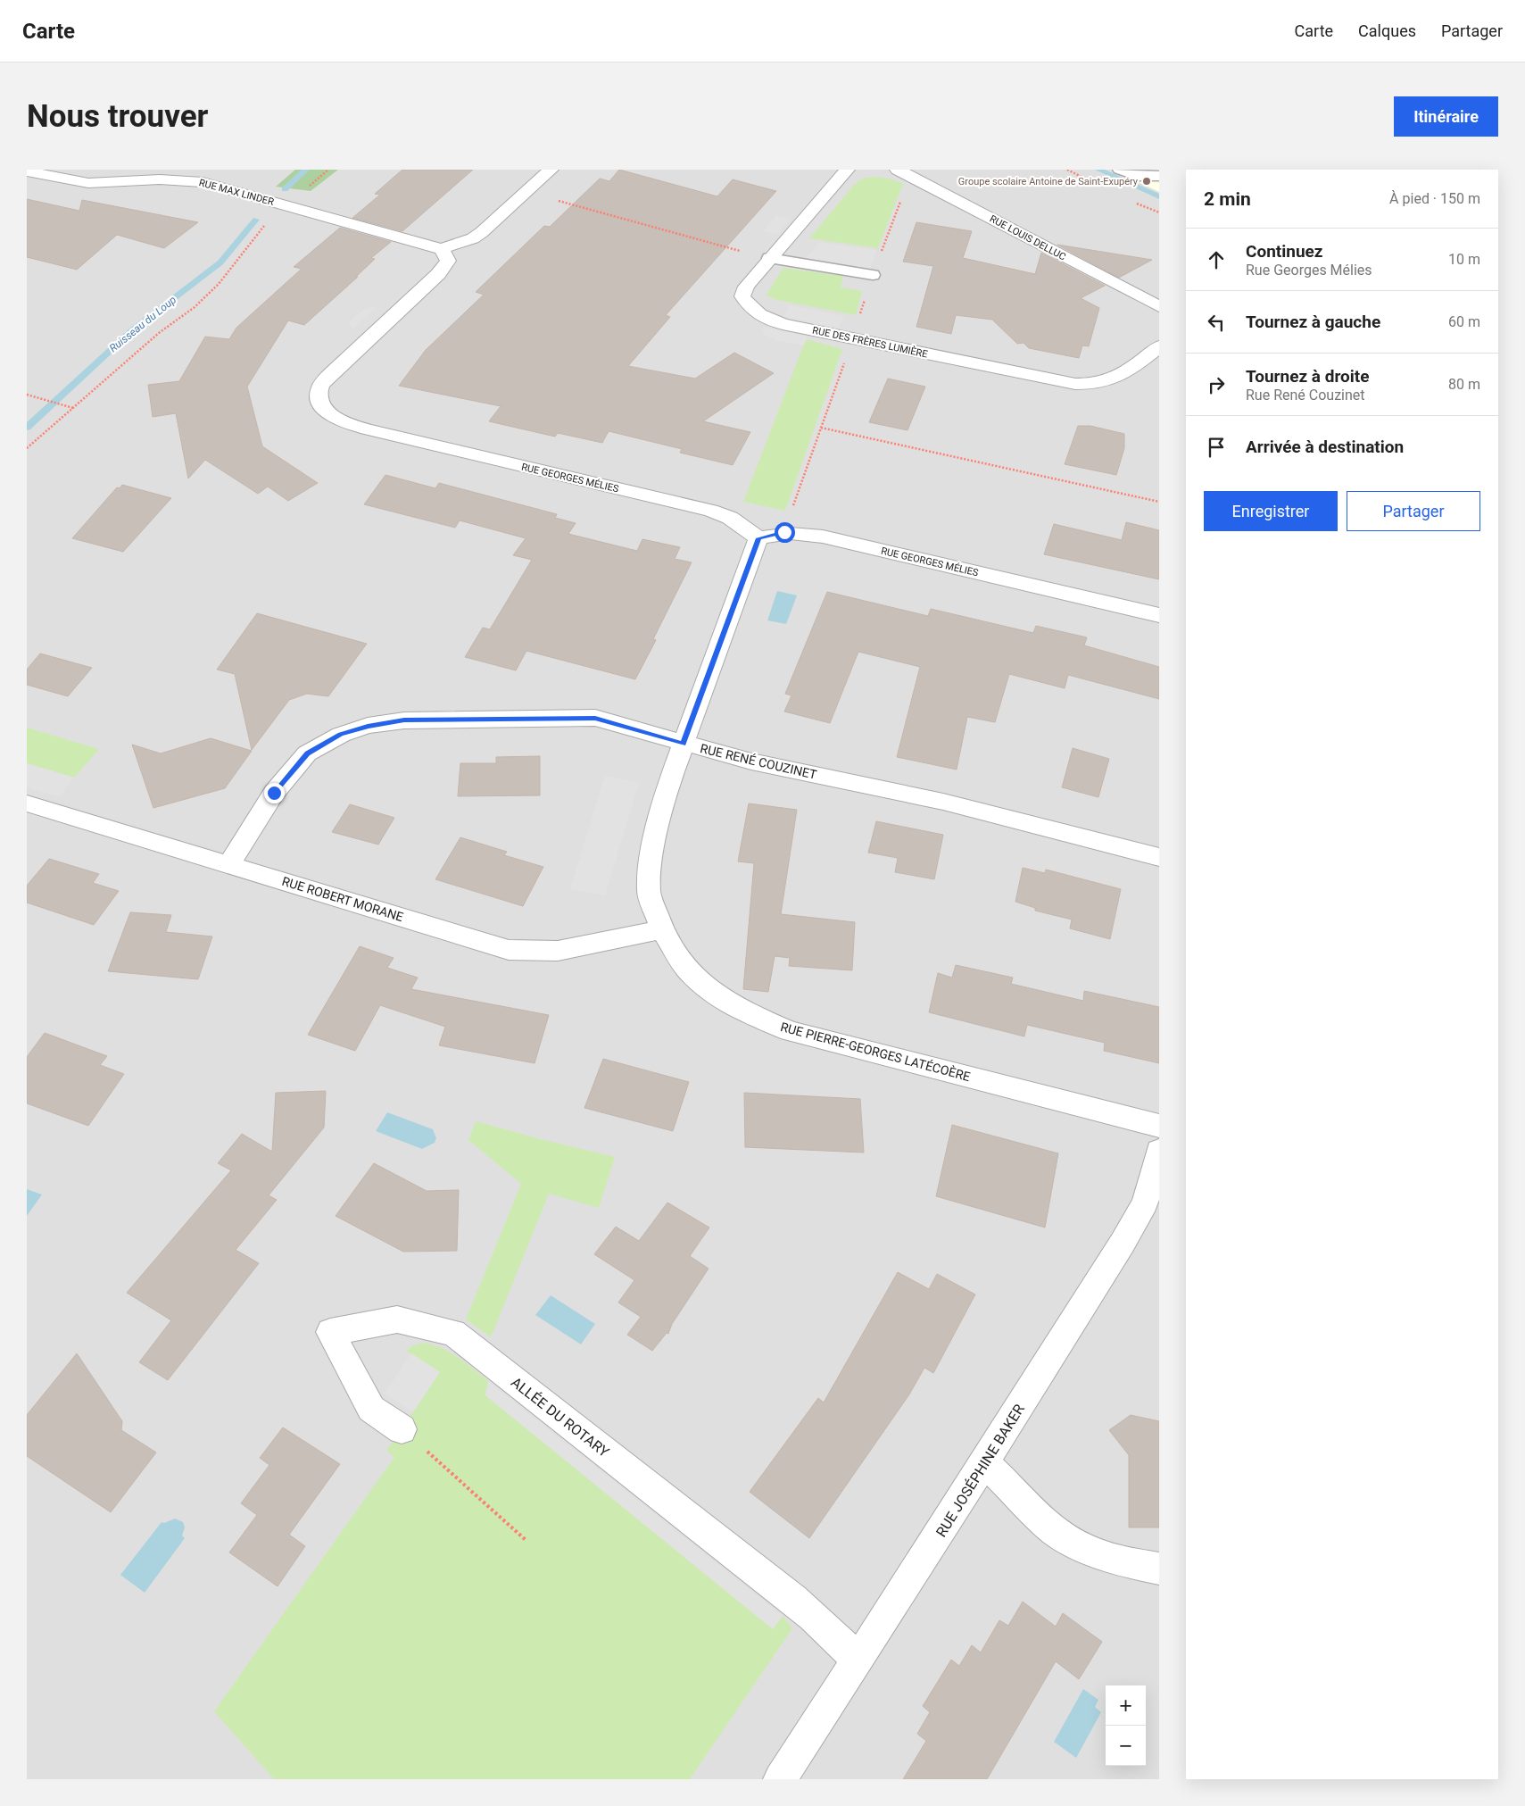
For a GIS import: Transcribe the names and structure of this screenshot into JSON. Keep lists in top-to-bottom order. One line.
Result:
{"streets":{"street":["RUE MAX LINDER","RUE LOUIS DELLUC","RUE DES FRÈRES LUMIÈRE","RUE GEORGES MÉLIES","RUE RENÉ COUZINET","RUE ROBERT MORANE","RUE PIERRE-GEORGES LATÉCOÈRE","ALLÉE DU ROTARY","RUE JOSÉPHINE BAKER"]},"crossings":[["RUE MAX LINDER","RUE GEORGES MÉLIES"],["RUE GEORGES MÉLIES","RUE PIERRE-GEORGES LATÉCOÈRE"],["RUE RENÉ COUZINET","RUE ROBERT MORANE"],["RUE RENÉ COUZINET","RUE PIERRE-GEORGES LATÉCOÈRE"],["RUE ROBERT MORANE","RUE PIERRE-GEORGES LATÉCOÈRE"],["ALLÉE DU ROTARY","RUE JOSÉPHINE BAKER"]],"water":["Ruisseau du Loup"],"places":["Groupe scolaire Antoine de Saint-Exupéry"],"page":{"header":"Carte","nav":["Carte","Calques","Partager"],"buttons":["Itinéraire",["Enregistrer","Partager"]],"title":"Nous trouver","heading":["2 min","À pied · 150 m"],"list":[["Continuez","Rue Georges Mélies","10 m"],["Tournez à gauche","60 m"],["Tournez à droite","Rue René Couzinet","80 m"],"Arrivée à destination"],"map_buttons":["+","−"]}}
